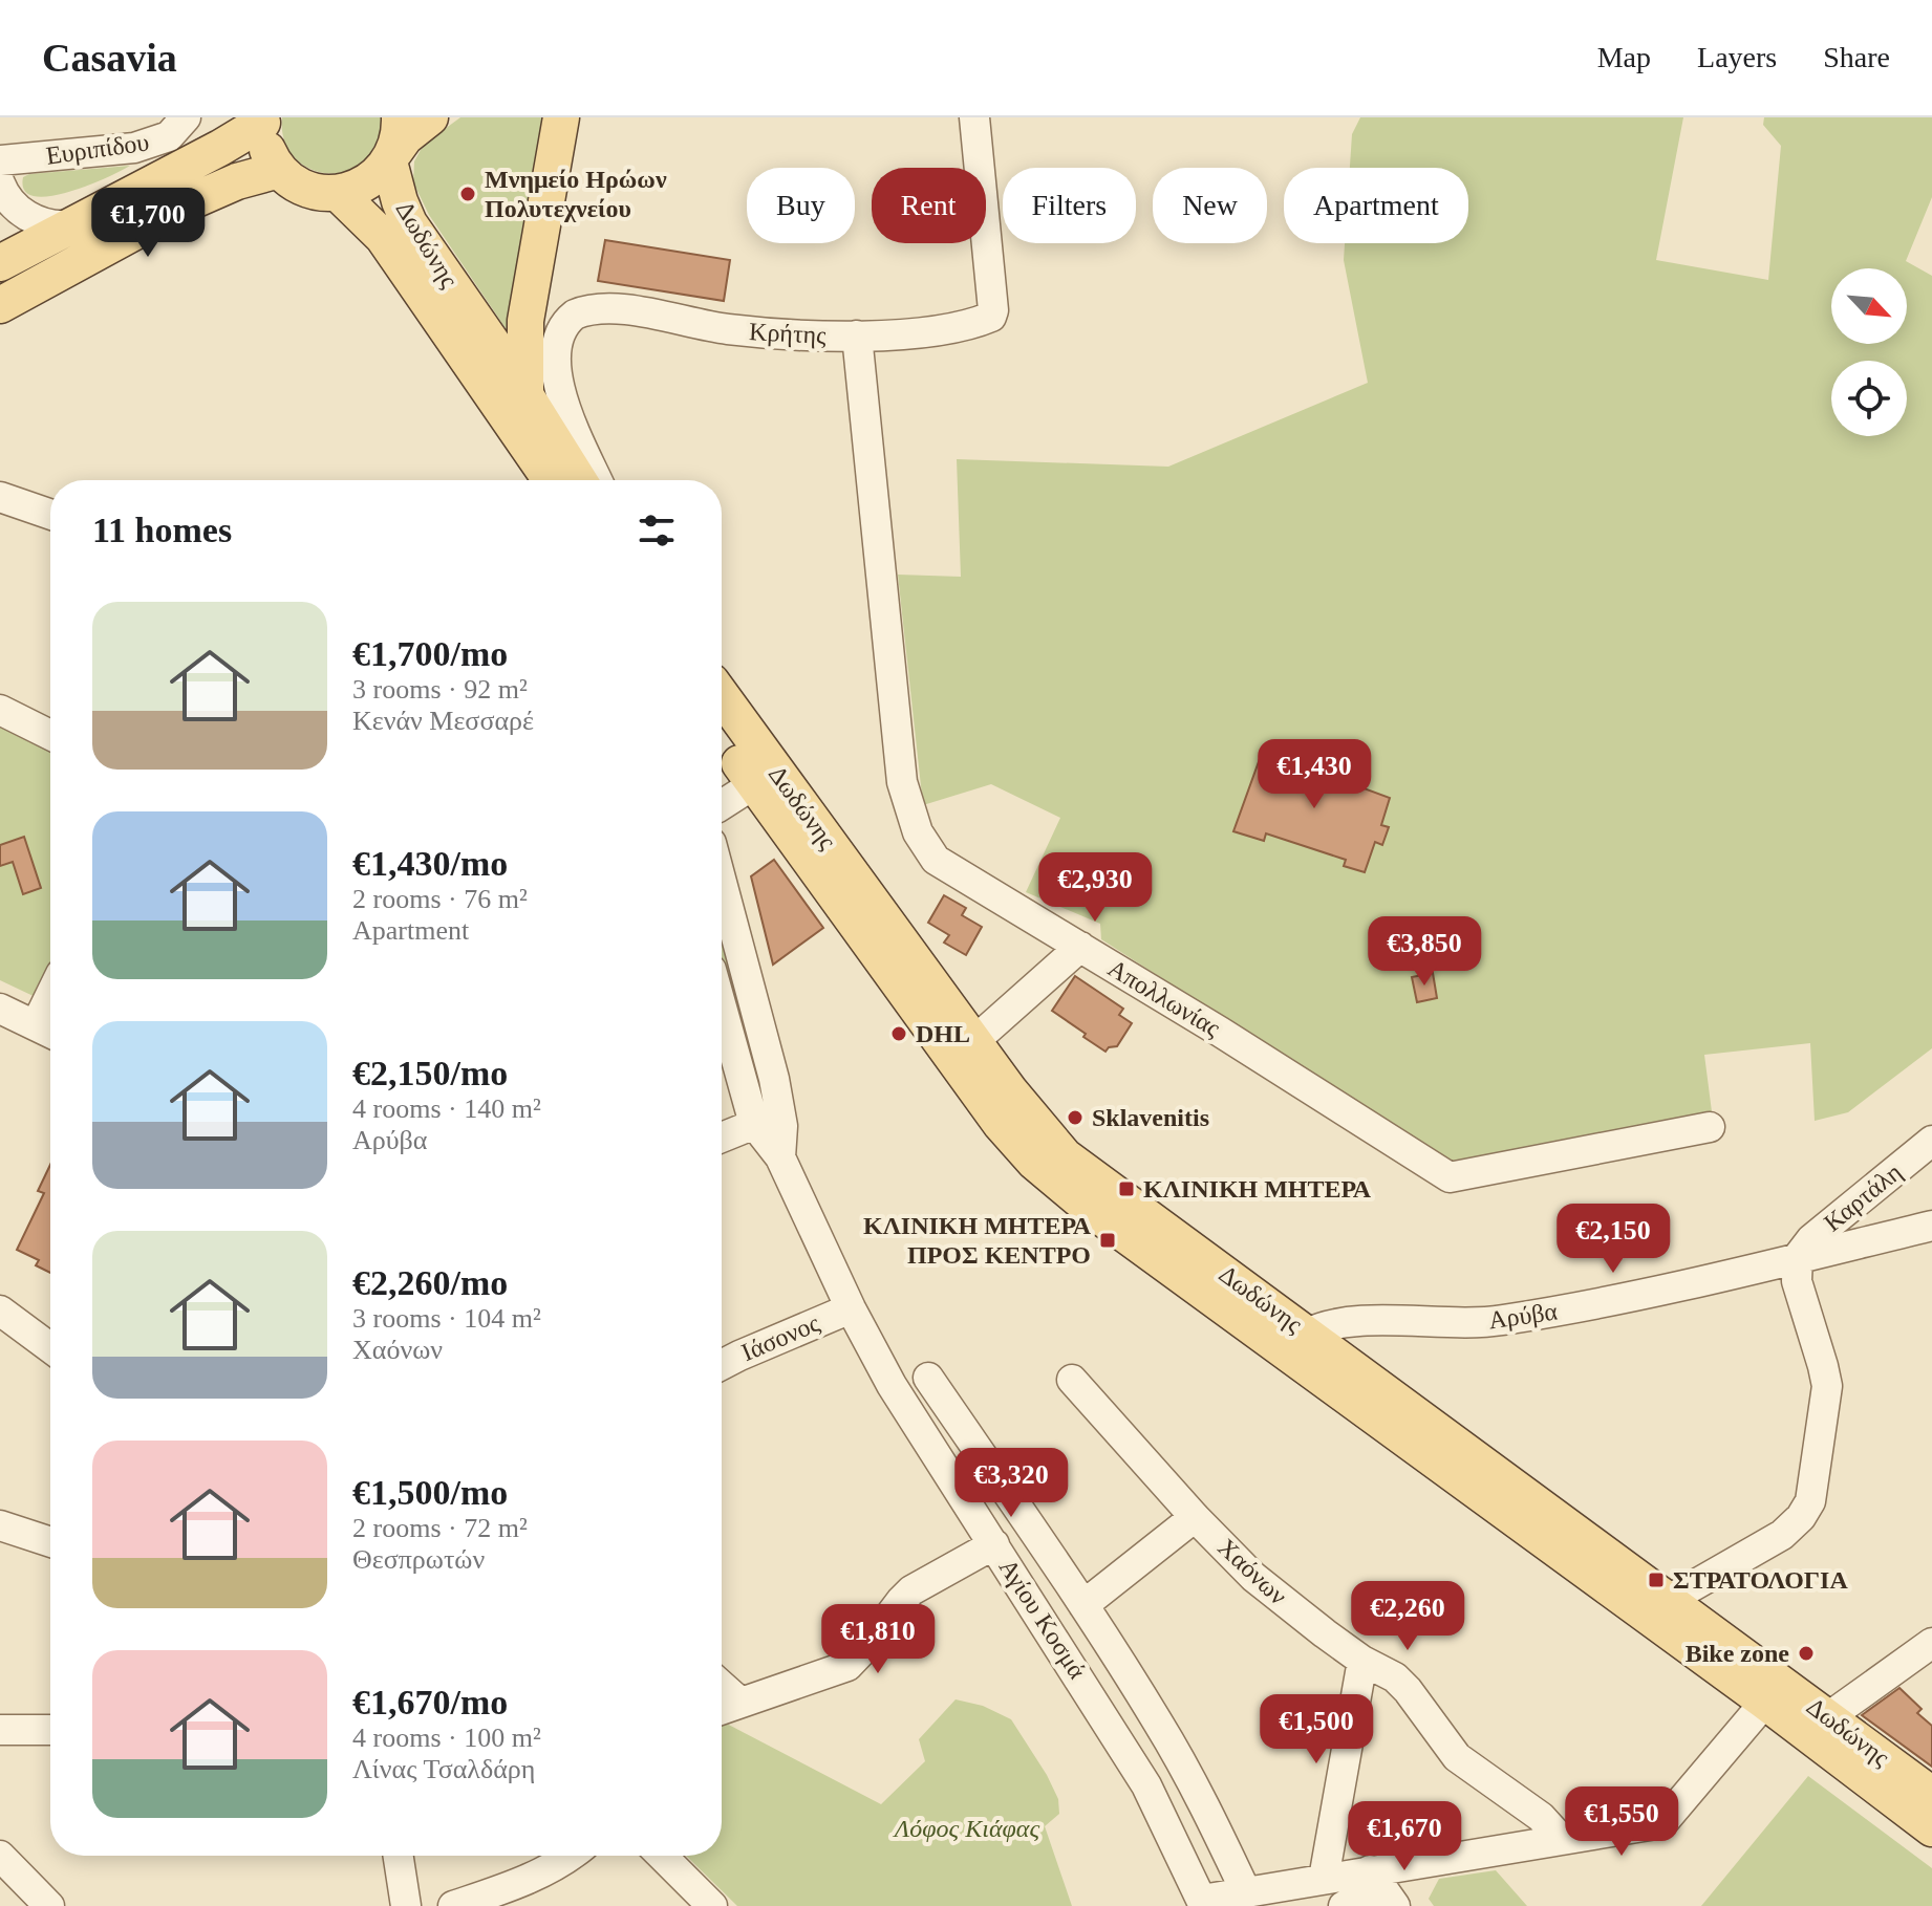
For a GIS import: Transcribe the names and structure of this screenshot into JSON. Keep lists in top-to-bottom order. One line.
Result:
{"streets":{"main road":["Δωδώνης"],"street":["Ευριπίδου","Κρήτης","Απολλωνίας","Καρτάλη","Αρύβα","Ιάσονος","Χαόνων","Αγίου Κοσμά"]},"crossings":[["Δωδώνης","Αρύβα"],["Κρήτης","Απολλωνίας"],["Καρτάλη","Αρύβα"],["Ιάσονος","Αγίου Κοσμά"]],"parks":["Λόφος Κιάφας"],"places":{"other":["Μνημείο Ηρώων Πολυτεχνείου","DHL","Sklavenitis","Bike zone"],"transit":["ΚΛΙΝΙΚΗ ΜΗΤΕΡΑ","ΚΛΙΝΙΚΗ ΜΗΤΕΡΑ ΠΡΟΣ ΚΕΝΤΡΟ","ΣΤΡΑΤΟΛΟΓΙΑ"]},"north":"bottom right","page":{"header":"Casavia","nav":["Map","Layers","Share"],"chip":["Buy","Rent","Filters","New","Apartment"],"price":["€1,700","€1,430","€2,930","€3,850","€2,150","€3,320","€2,260","€1,810","€1,500","€1,550","€1,670"],"heading":"11 homes","list":[{"name":"€1,700/mo","note":"3 rooms · 92 m² · Κενάν Μεσσαρέ"},{"name":"€1,430/mo","note":"2 rooms · 76 m² · Apartment"},{"name":"€2,150/mo","note":"4 rooms · 140 m² · Αρύβα"},{"name":"€2,260/mo","note":"3 rooms · 104 m² · Χαόνων"},{"name":"€1,500/mo","note":"2 rooms · 72 m² · Θεσπρωτών"},{"name":"€1,670/mo","note":"4 rooms · 100 m² · Λίνας Τσαλδάρη"}]}}
